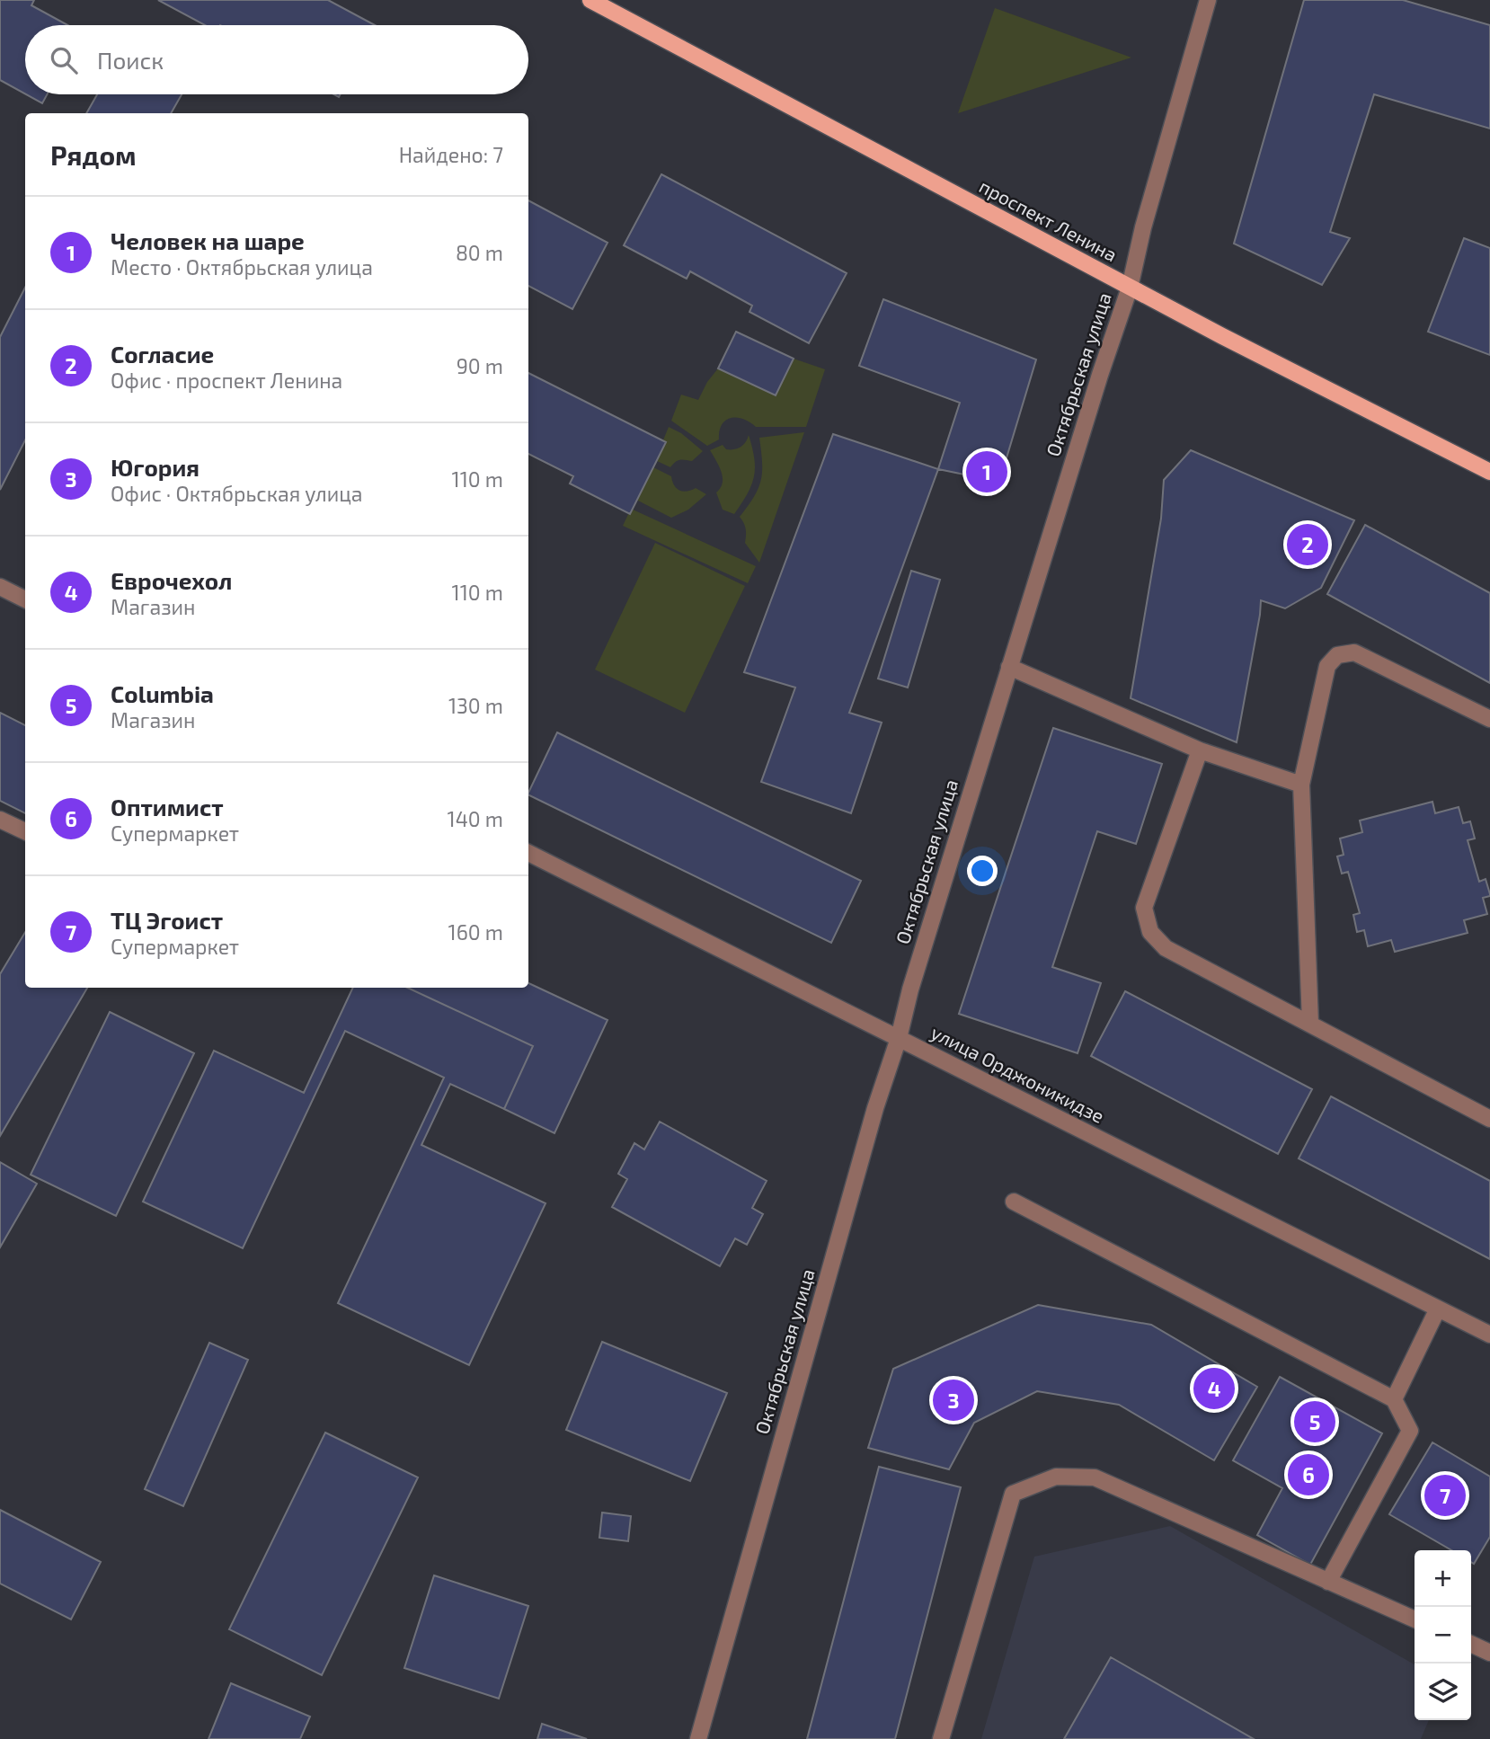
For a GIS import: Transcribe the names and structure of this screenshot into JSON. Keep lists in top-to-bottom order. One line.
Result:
{"streets":{"main road":["проспект Ленина"],"street":["Октябрьская улица","улица Орджоникидзе"]},"crossings":[["проспект Ленина","Октябрьская улица"],["Октябрьская улица","улица Орджоникидзе"]],"page":{"search":"Поиск","heading":["Рядом","Найдено: 7"],"list":[{"mark":"1","name":"Человек на шаре","note":"Место · Октябрьская улица","value":"80 m"},{"mark":"2","name":"Согласие","note":"Офис · проспект Ленина","value":"90 m"},{"mark":"3","name":"Югория","note":"Офис · Октябрьская улица","value":"110 m"},{"mark":"4","name":"Еврочехол","note":"Магазин","value":"110 m"},{"mark":"5","name":"Columbia","note":"Магазин","value":"130 m"},{"mark":"6","name":"Оптимист","note":"Супермаркет","value":"140 m"},{"mark":"7","name":"ТЦ Эгоист","note":"Супермаркет","value":"160 m"}],"pins":["1","2","4","3","5","6","7"],"map_buttons":["+","−"]}}
